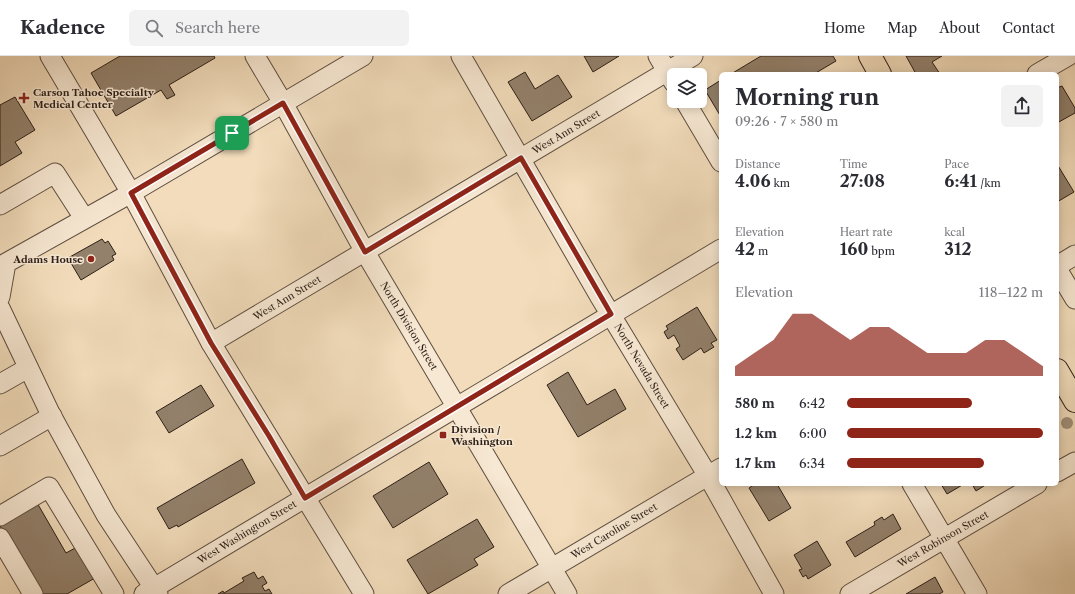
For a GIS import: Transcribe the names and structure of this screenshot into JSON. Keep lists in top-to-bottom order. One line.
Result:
{"streets":{"street":["West Ann Street","North Division Street","North Nevada Street","West Caroline Street","West Washington Street","West Robinson Street"]},"crossings":[["West Ann Street","North Division Street"],["West Ann Street","North Nevada Street"],["North Division Street","West Caroline Street"],["North Division Street","West Washington Street"],["North Nevada Street","West Caroline Street"],["North Nevada Street","West Washington Street"]],"places":{"health":["Carson Tahoe Specialty Medical Center"],"other":["Adams House"],"transit":["Division / Washington"]},"page":{"header":"Kadence","search":"Search here","nav":["Home","Map","About","Contact"],"heading":["Morning run","09:26 · 7 × 580 m"],"stats":[["Distance","4.06 km"],["Time","27:08"],["Pace","6:41 /km"],["Elevation","42 m"],["Heart rate","160 bpm"],["kcal","312"]],"chart":["Elevation","118–122 m"],"list":[{"name":"580 m","note":"6:42"},{"name":"1.2 km","note":"6:00"},{"name":"1.7 km","note":"6:34"}]}}
